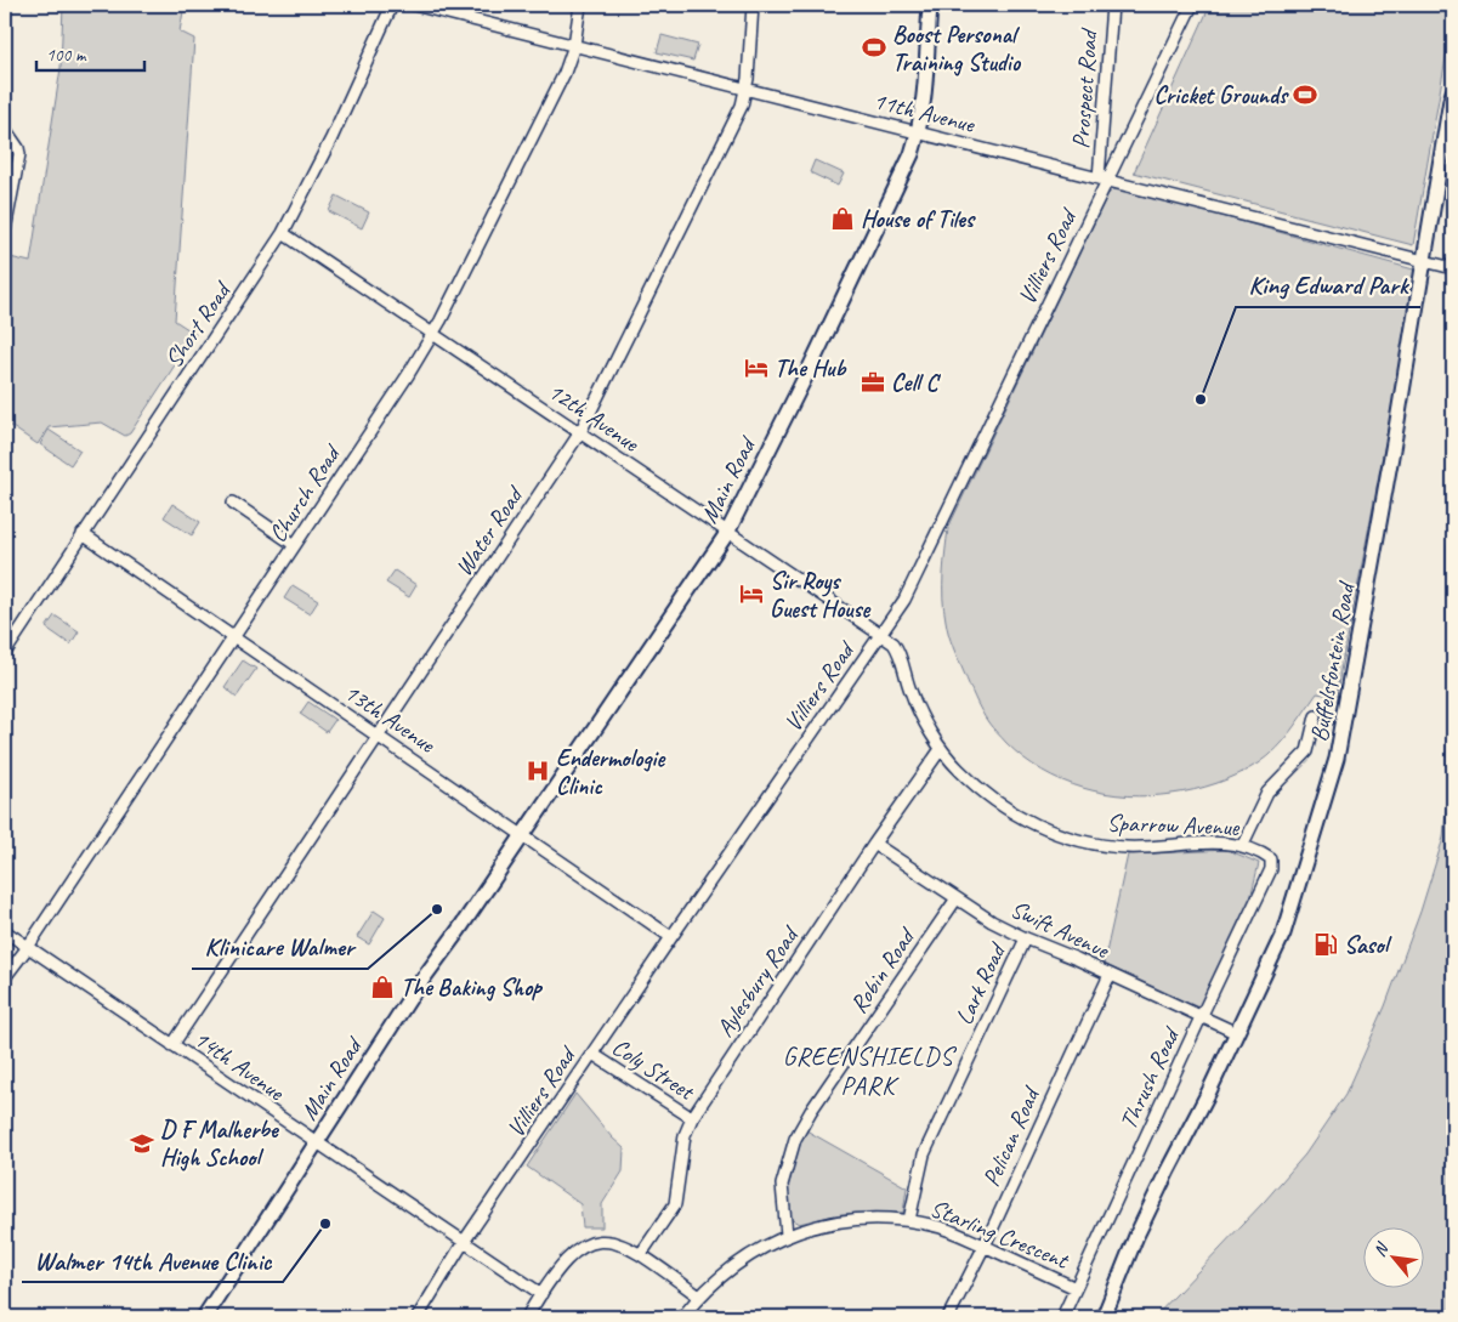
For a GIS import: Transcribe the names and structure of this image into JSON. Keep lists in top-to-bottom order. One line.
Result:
{"streets":{"main road":["Main Road","Buffelsfontein Road"],"street":["Prospect Road","11th Avenue","Villiers Road","Short Road","12th Avenue","Church Road","Water Road","13th Avenue","Sparrow Avenue","Swift Avenue","Robin Road","Aylesbury Road","Lark Road","14th Avenue","Coly Street","Thrush Road","Pelican Road","Starling Crescent"]},"crossings":[["Prospect Road","11th Avenue"],["Prospect Road","Villiers Road"],["11th Avenue","Villiers Road"],["11th Avenue","Main Road"],["11th Avenue","Church Road"],["11th Avenue","Water Road"],["11th Avenue","Buffelsfontein Road"],["Villiers Road","12th Avenue"],["Villiers Road","13th Avenue"],["Villiers Road","Sparrow Avenue"],["Villiers Road","14th Avenue"],["Villiers Road","Coly Street"],["Short Road","12th Avenue"],["Short Road","13th Avenue"],["12th Avenue","Main Road"],["12th Avenue","Church Road"],["12th Avenue","Water Road"],["12th Avenue","Sparrow Avenue"],["Main Road","13th Avenue"],["Main Road","14th Avenue"],["Church Road","13th Avenue"],["Church Road","14th Avenue"],["Water Road","13th Avenue"],["Water Road","14th Avenue"],["Buffelsfontein Road","Swift Avenue"],["Sparrow Avenue","Aylesbury Road"],["Sparrow Avenue","Thrush Road"],["Swift Avenue","Robin Road"],["Swift Avenue","Aylesbury Road"],["Swift Avenue","Lark Road"],["Swift Avenue","Thrush Road"],["Swift Avenue","Pelican Road"],["Robin Road","Starling Crescent"],["Aylesbury Road","Coly Street"],["Lark Road","Starling Crescent"],["Thrush Road","Starling Crescent"],["Pelican Road","Starling Crescent"]],"districts":["GREENSHIELDS PARK"],"places":{"sports":["Boost Personal Training Studio","Cricket Grounds"],"shop":["House of Tiles","The Baking Shop"],"hotel":["The Hub","Sir Roys Guest House"],"office":["Cell C"],"other":["King Edward Park","Klinicare Walmer","Walmer 14th Avenue Clinic"],"hospital":["Endermologie Clinic"],"fuel station":["Sasol"],"school or university":["D F Malherbe High School"]},"scale_bar":"100 m","north":"top left"}
